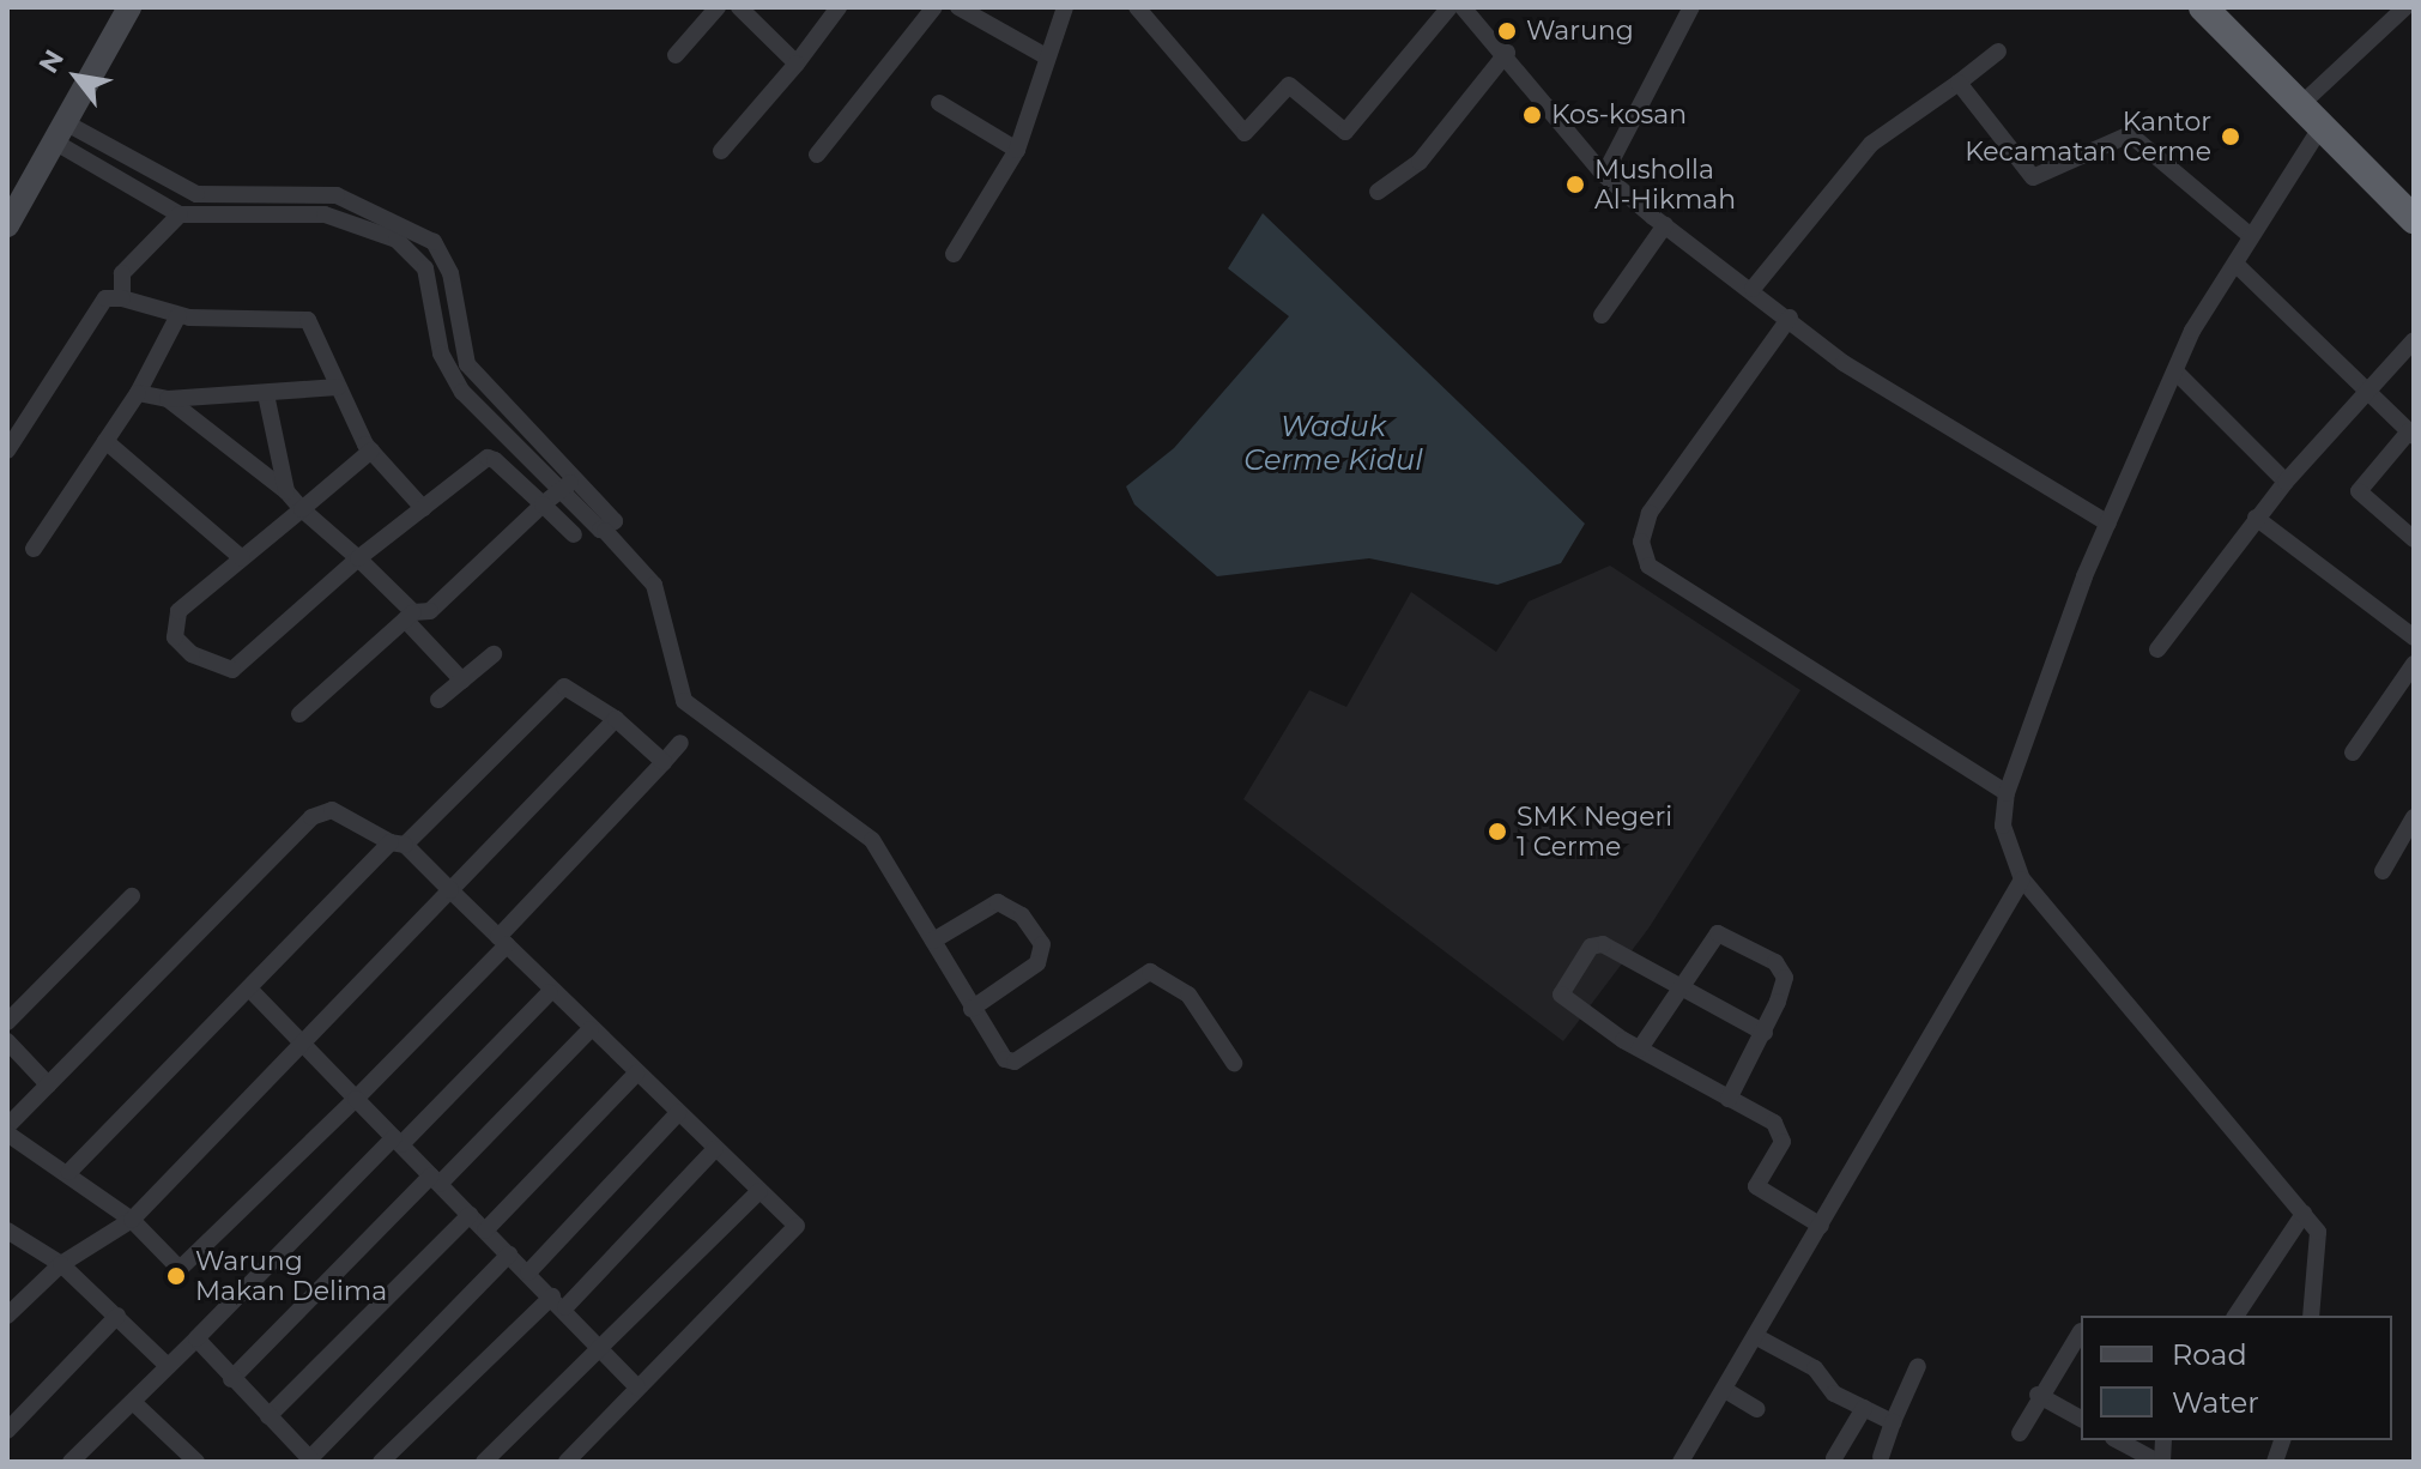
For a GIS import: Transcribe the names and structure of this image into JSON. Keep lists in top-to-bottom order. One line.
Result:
{"water":["Waduk Cerme Kidul"],"places":["Warung","Kos-kosan","Kantor Kecamatan Cerme","Musholla Al-Hikmah","SMK Negeri 1 Cerme","Warung Makan Delima"],"legend":["Road","Water"],"north":"top left"}
